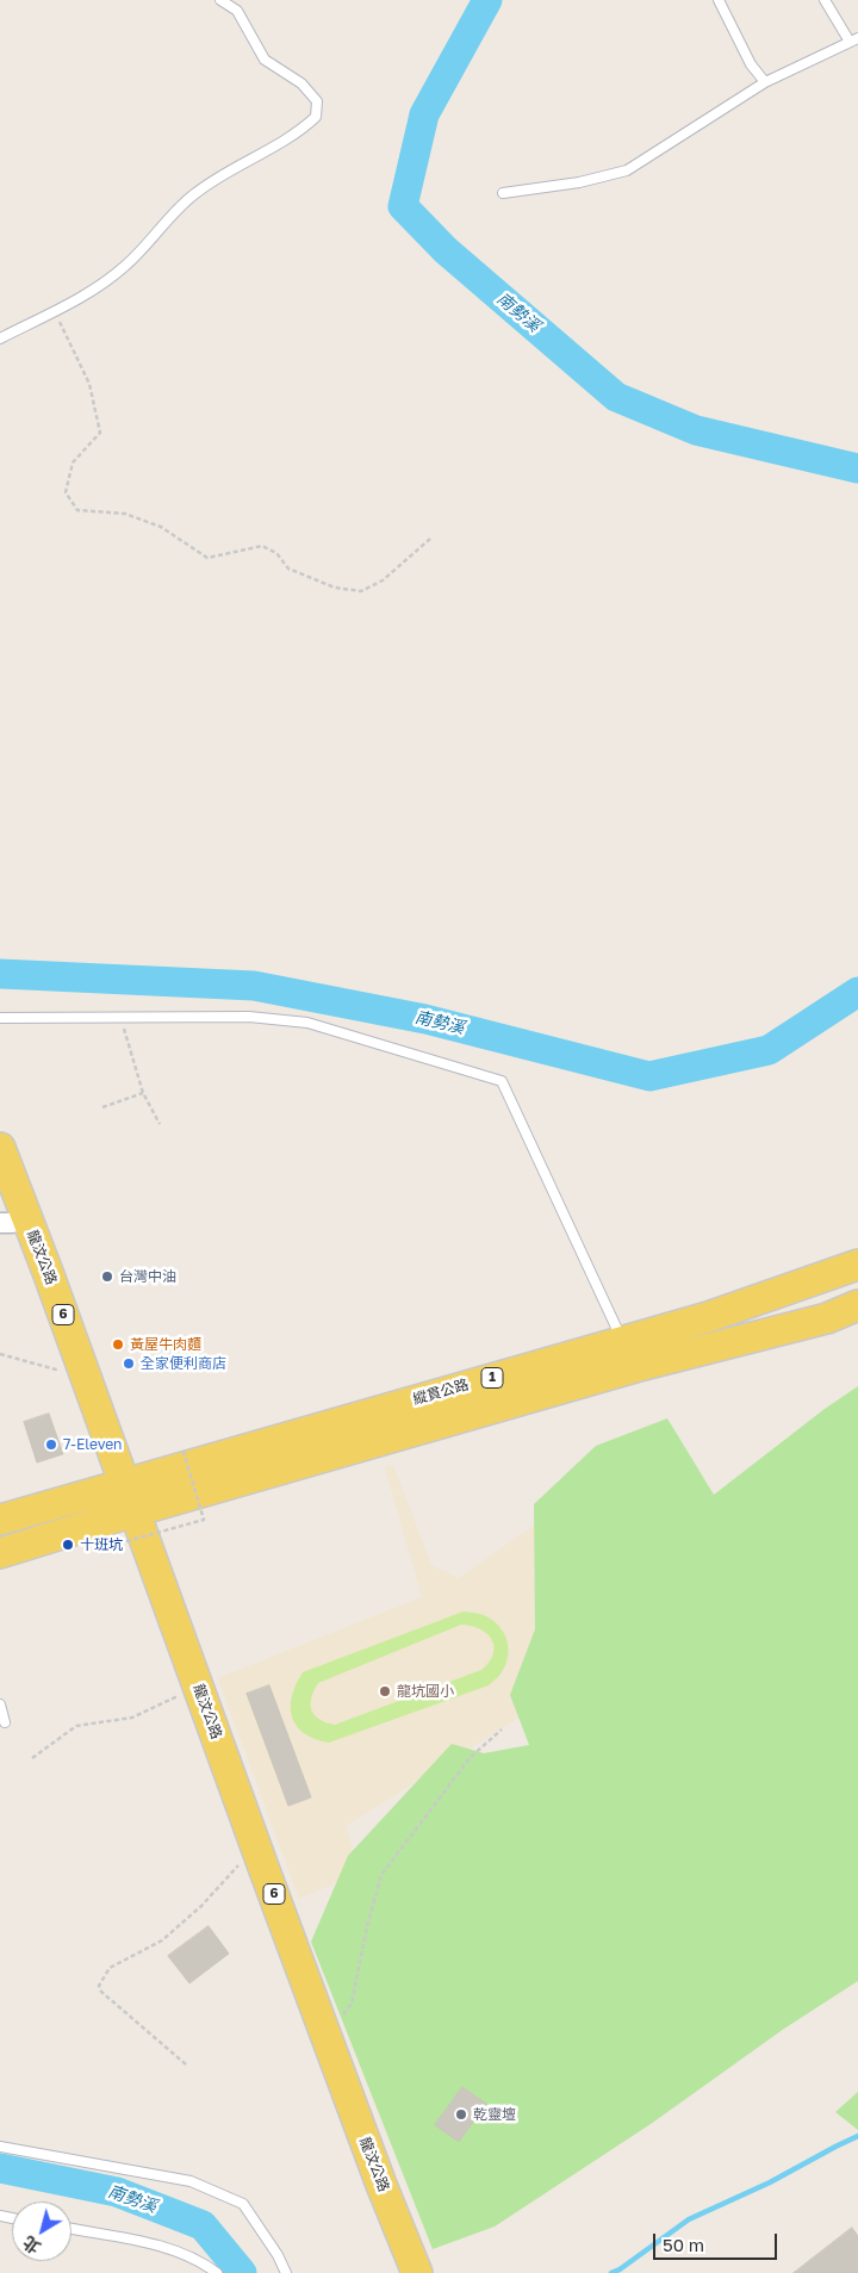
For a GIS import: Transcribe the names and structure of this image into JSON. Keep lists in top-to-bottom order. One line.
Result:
{"streets":{"main road":["龍汶公路","6","1","縱貫公路"]},"crossings":[["龍汶公路","縱貫公路"]],"water":["南勢溪"],"places":["台灣中油","黃屋牛肉麵","全家便利商店","7-Eleven","十班坑","龍坑國小","乾靈壇"],"scale_bar":"50 m","north":"bottom left"}
